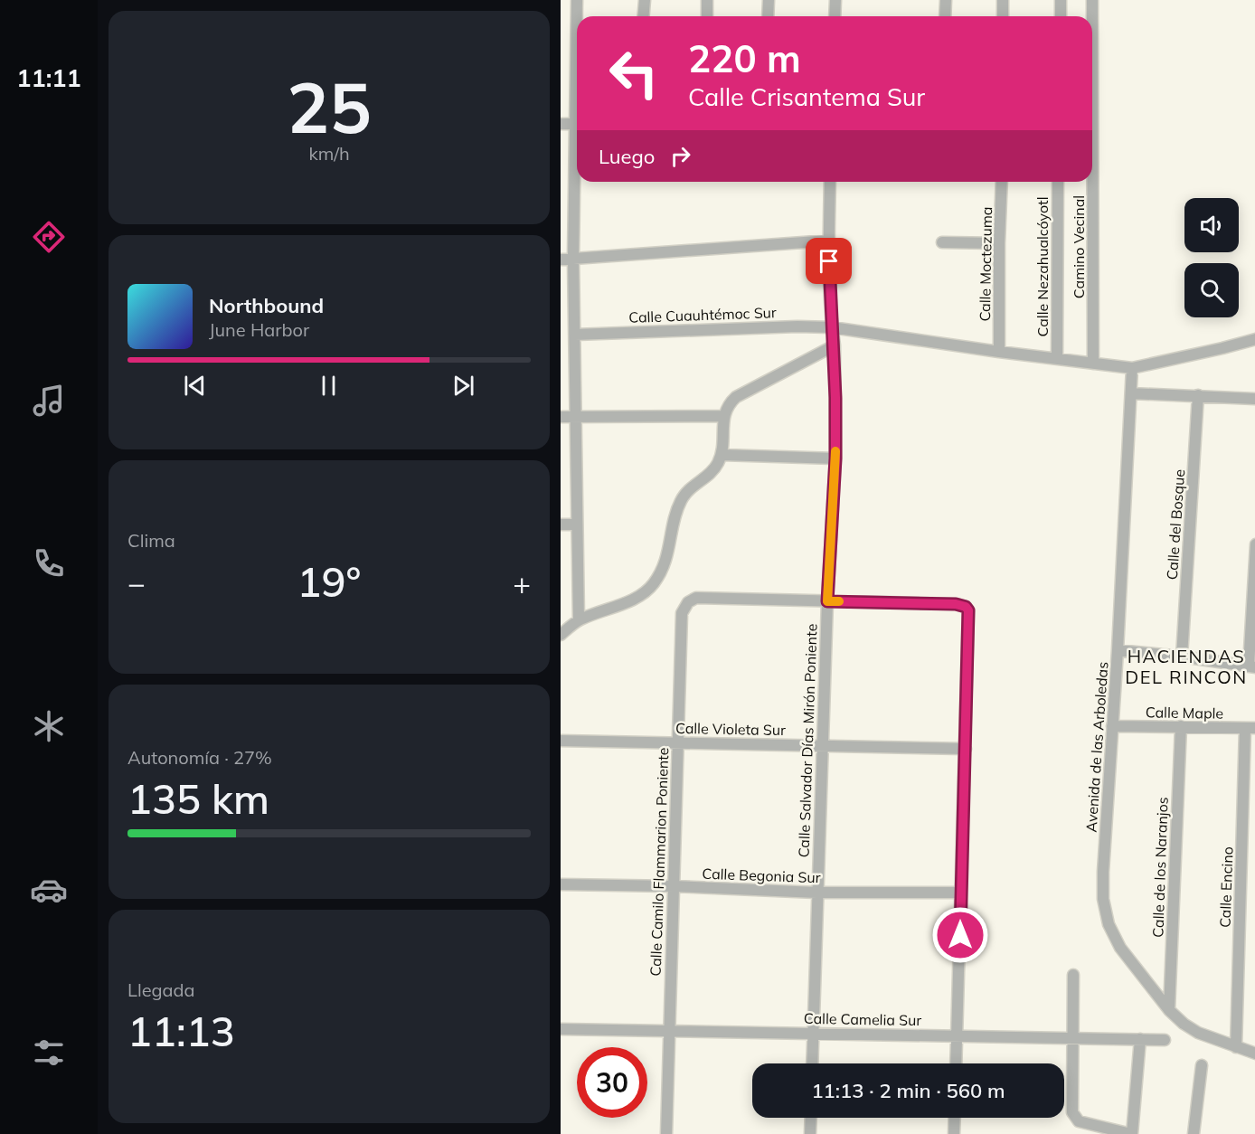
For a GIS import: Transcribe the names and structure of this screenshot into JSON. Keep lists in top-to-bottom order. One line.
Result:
{"streets":{"street":["Camino Vecinal","Calle Moctezuma","Calle Nezahualcóyotl","Calle Cuauhtémoc Sur","Calle del Bosque","Calle Maple","Calle Violeta Sur","Calle Salvador Días Mirón Poniente","Avenida de las Arboledas","Calle Camilo Flammarion Poniente","Calle de los Naranjos","Calle Begonia Sur","Calle Encino","Calle Camelia Sur"]},"crossings":[["Camino Vecinal","Calle Cuauhtémoc Sur"],["Calle Moctezuma","Calle Cuauhtémoc Sur"],["Calle Nezahualcóyotl","Calle Cuauhtémoc Sur"],["Calle Cuauhtémoc Sur","Calle Salvador Días Mirón Poniente"],["Calle Cuauhtémoc Sur","Avenida de las Arboledas"],["Calle Maple","Avenida de las Arboledas"],["Calle Maple","Calle de los Naranjos"],["Calle Maple","Calle Encino"],["Calle Violeta Sur","Calle Salvador Días Mirón Poniente"],["Calle Violeta Sur","Calle Camilo Flammarion Poniente"],["Calle Salvador Días Mirón Poniente","Calle Camilo Flammarion Poniente"],["Calle Salvador Días Mirón Poniente","Calle Begonia Sur"],["Calle Salvador Días Mirón Poniente","Calle Camelia Sur"],["Avenida de las Arboledas","Calle de los Naranjos"],["Avenida de las Arboledas","Calle Encino"],["Calle Camilo Flammarion Poniente","Calle Begonia Sur"],["Calle Camilo Flammarion Poniente","Calle Camelia Sur"]],"districts":["HACIENDAS DEL RINCON"],"page":{"tabs":"11:11","tile":[["25","km/h"],"Clima",["Autonomía · 27%","135 km"],["Llegada","11:13"]],"turn":["220 m","Calle Crisantema Sur"],"then":"Luego","song":["Northbound","June Harbor"],"heat":["−","19°","+"],"limit":"30","trip":"11:13 · 2 min · 560 m"}}
